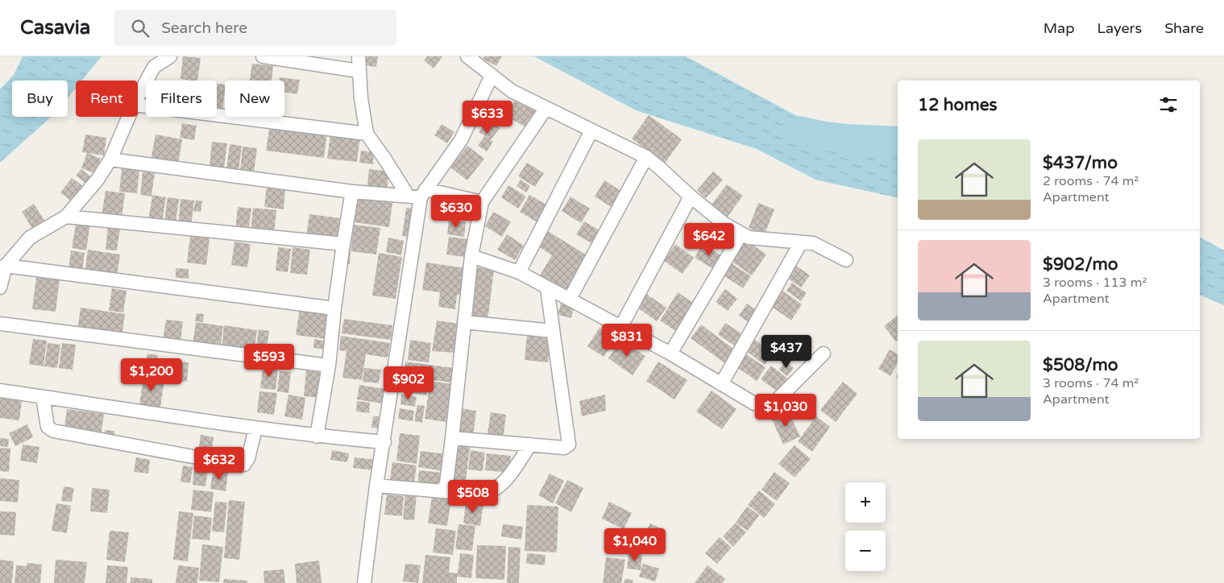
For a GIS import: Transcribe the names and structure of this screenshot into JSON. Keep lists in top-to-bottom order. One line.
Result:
{"page":{"header":"Casavia","search":"Search here","nav":["Map","Layers","Share"],"chip":["Buy","Rent","Filters","New"],"heading":"12 homes","price":["$633","$630","$642","$831","$437","$593","$1,200","$902","$1,030","$632","$508","$1,040"],"list":[{"name":"$437/mo","note":"2 rooms · 74 m² · Apartment"},{"name":"$902/mo","note":"3 rooms · 113 m² · Apartment"},{"name":"$508/mo","note":"3 rooms · 74 m² · Apartment"}],"map_buttons":["+","−"]}}
